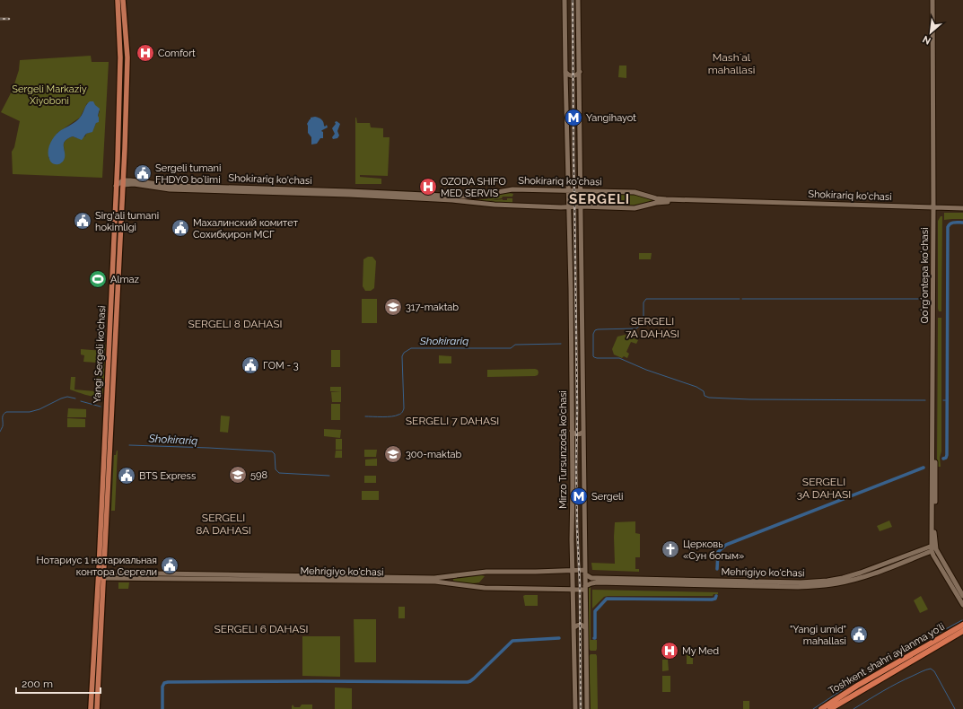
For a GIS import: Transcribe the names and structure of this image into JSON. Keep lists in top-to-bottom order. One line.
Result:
{"streets":{"highway":["Toshkent shahri aylanma yoʻli"],"main road":["Shokirariq ko'chasi","Qoʻrgʻontepa koʻchasi","Yangi Sergeli ko'chasi","Mirzo Tursunzoda ko'chasi","Mehrigiyo ko'chasi"]},"crossings":[["Shokirariq ko'chasi","Qoʻrgʻontepa koʻchasi"],["Shokirariq ko'chasi","Yangi Sergeli ko'chasi"],["Shokirariq ko'chasi","Mirzo Tursunzoda ko'chasi"],["Qoʻrgʻontepa koʻchasi","Mehrigiyo ko'chasi"],["Yangi Sergeli ko'chasi","Mehrigiyo ko'chasi"],["Mirzo Tursunzoda ko'chasi","Mehrigiyo ko'chasi"]],"districts":["Mashʼal mahallasi","SERGELI","SERGELI 7A DAHASI","SERGELI 8 DAHASI","SERGELI 7 DAHASI","SERGELI 3A DAHASI","SERGELI 8A DAHASI","SERGELI 6 DAHASI"],"water":["Shokirariq"],"parks":["Sergeli Markaziy Xiyoboni"],"places":{"hospital":["Comfort","OZODA SHIFO MED SERVIS","My Med"],"metro station":["Yangihayot","Sergeli"],"public building":["Sergeli tumani FHDYO boʻlimi","Sirg'ali tumani hokimligi","Махалинский комитет Сохибқирон МСГ","ГОМ - 3","BTS Express","Нотариус 1 нотариальная контора Сергели","\"Yangi umid\" mahallasi"],"sports":["Almaz"],"school or university":["317-maktab","300-maktab","598"],"church":["Церковь «Сун богым»"]},"scale_bar":"200 m","north":"bottom left"}
